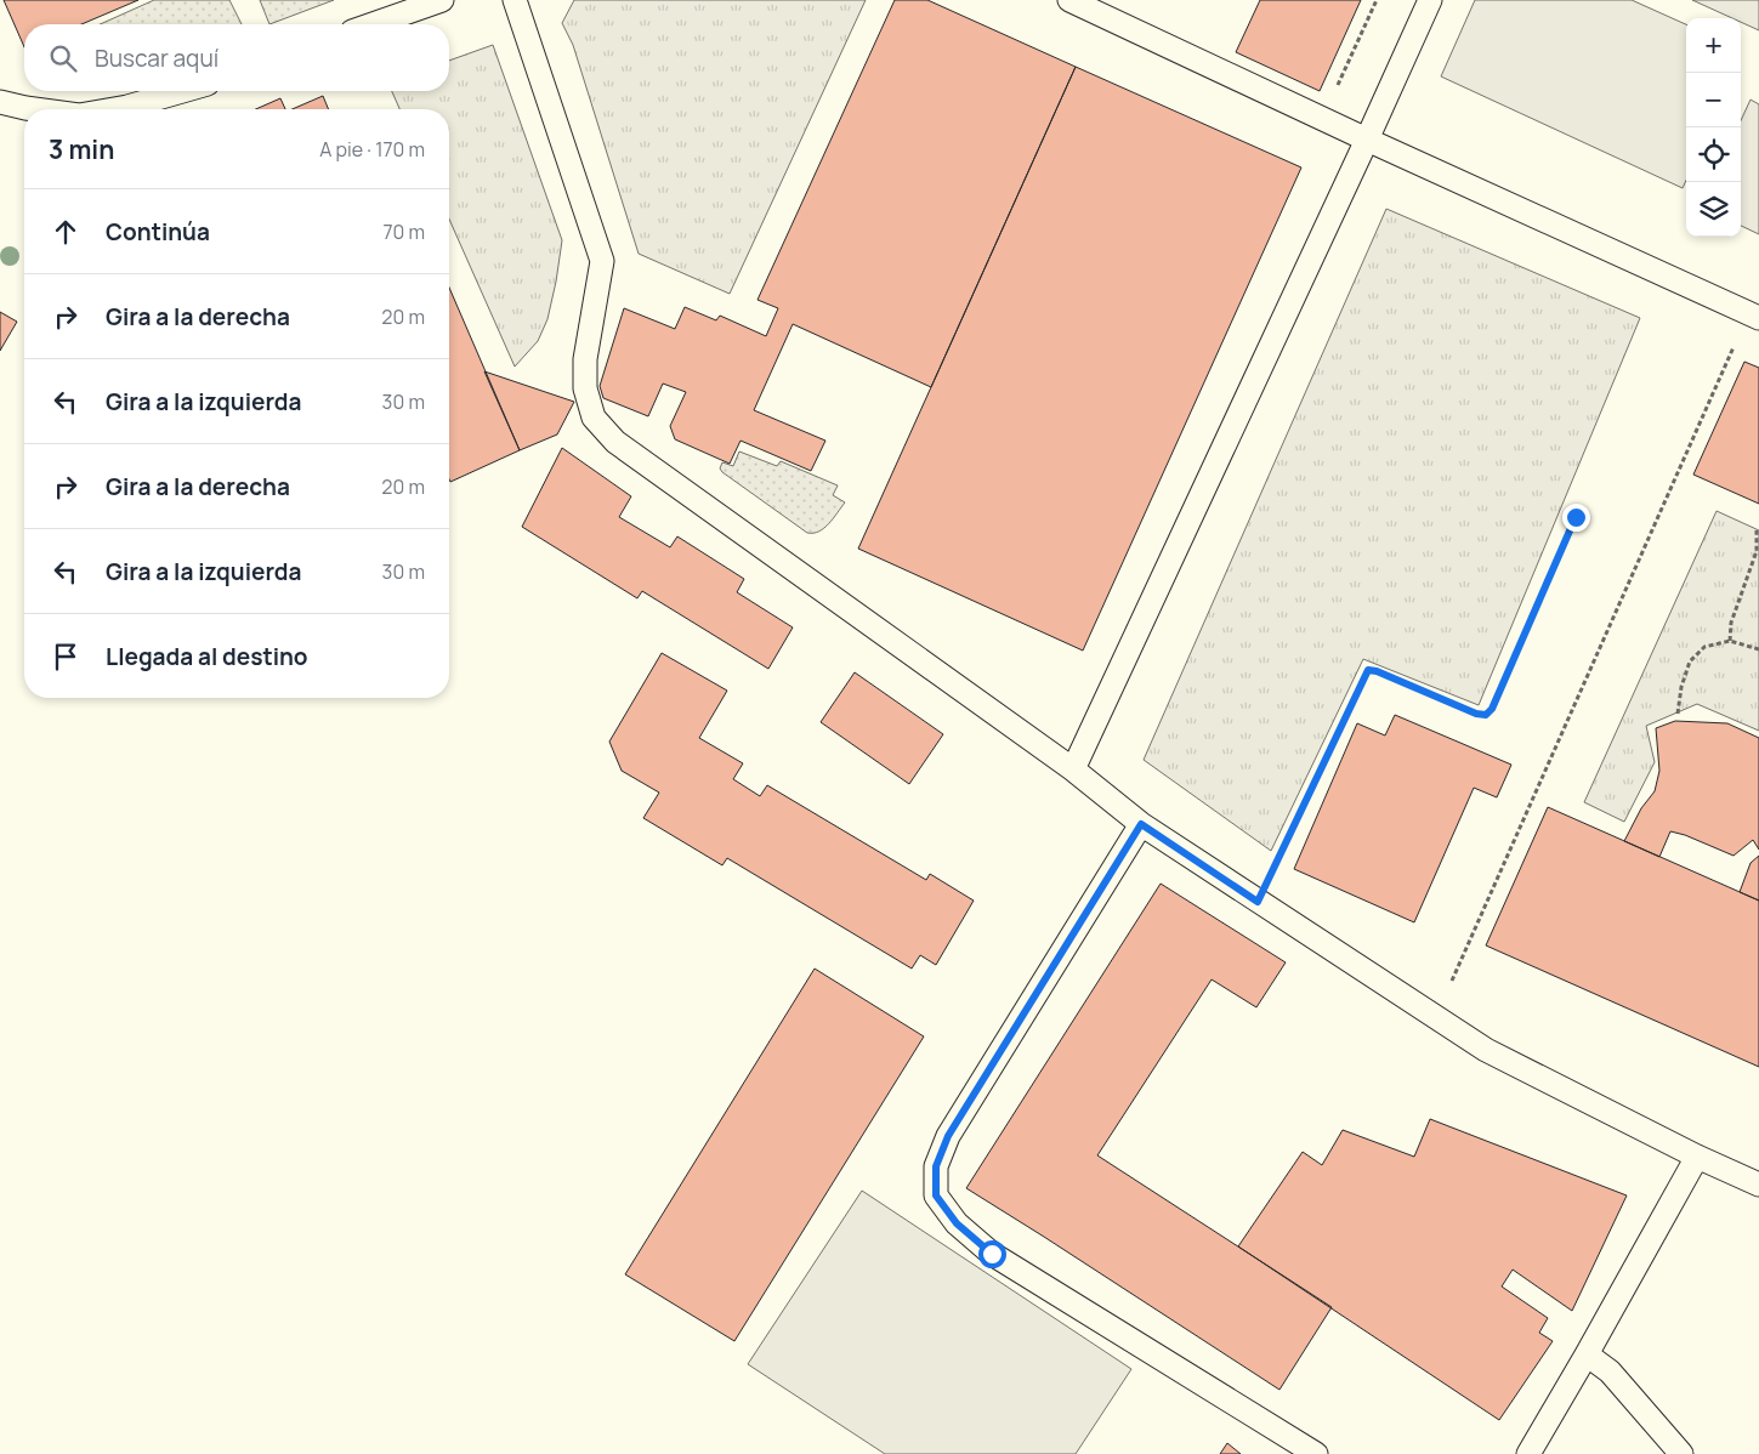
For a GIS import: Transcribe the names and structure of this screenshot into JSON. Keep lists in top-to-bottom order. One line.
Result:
{"page":{"map_buttons":["+","−"],"search":"Buscar aquí","heading":["3 min","A pie · 170 m"],"list":[["Continúa","70 m"],["Gira a la derecha","20 m"],["Gira a la izquierda","30 m"],["Gira a la derecha","20 m"],["Gira a la izquierda","30 m"],"Llegada al destino"]}}
